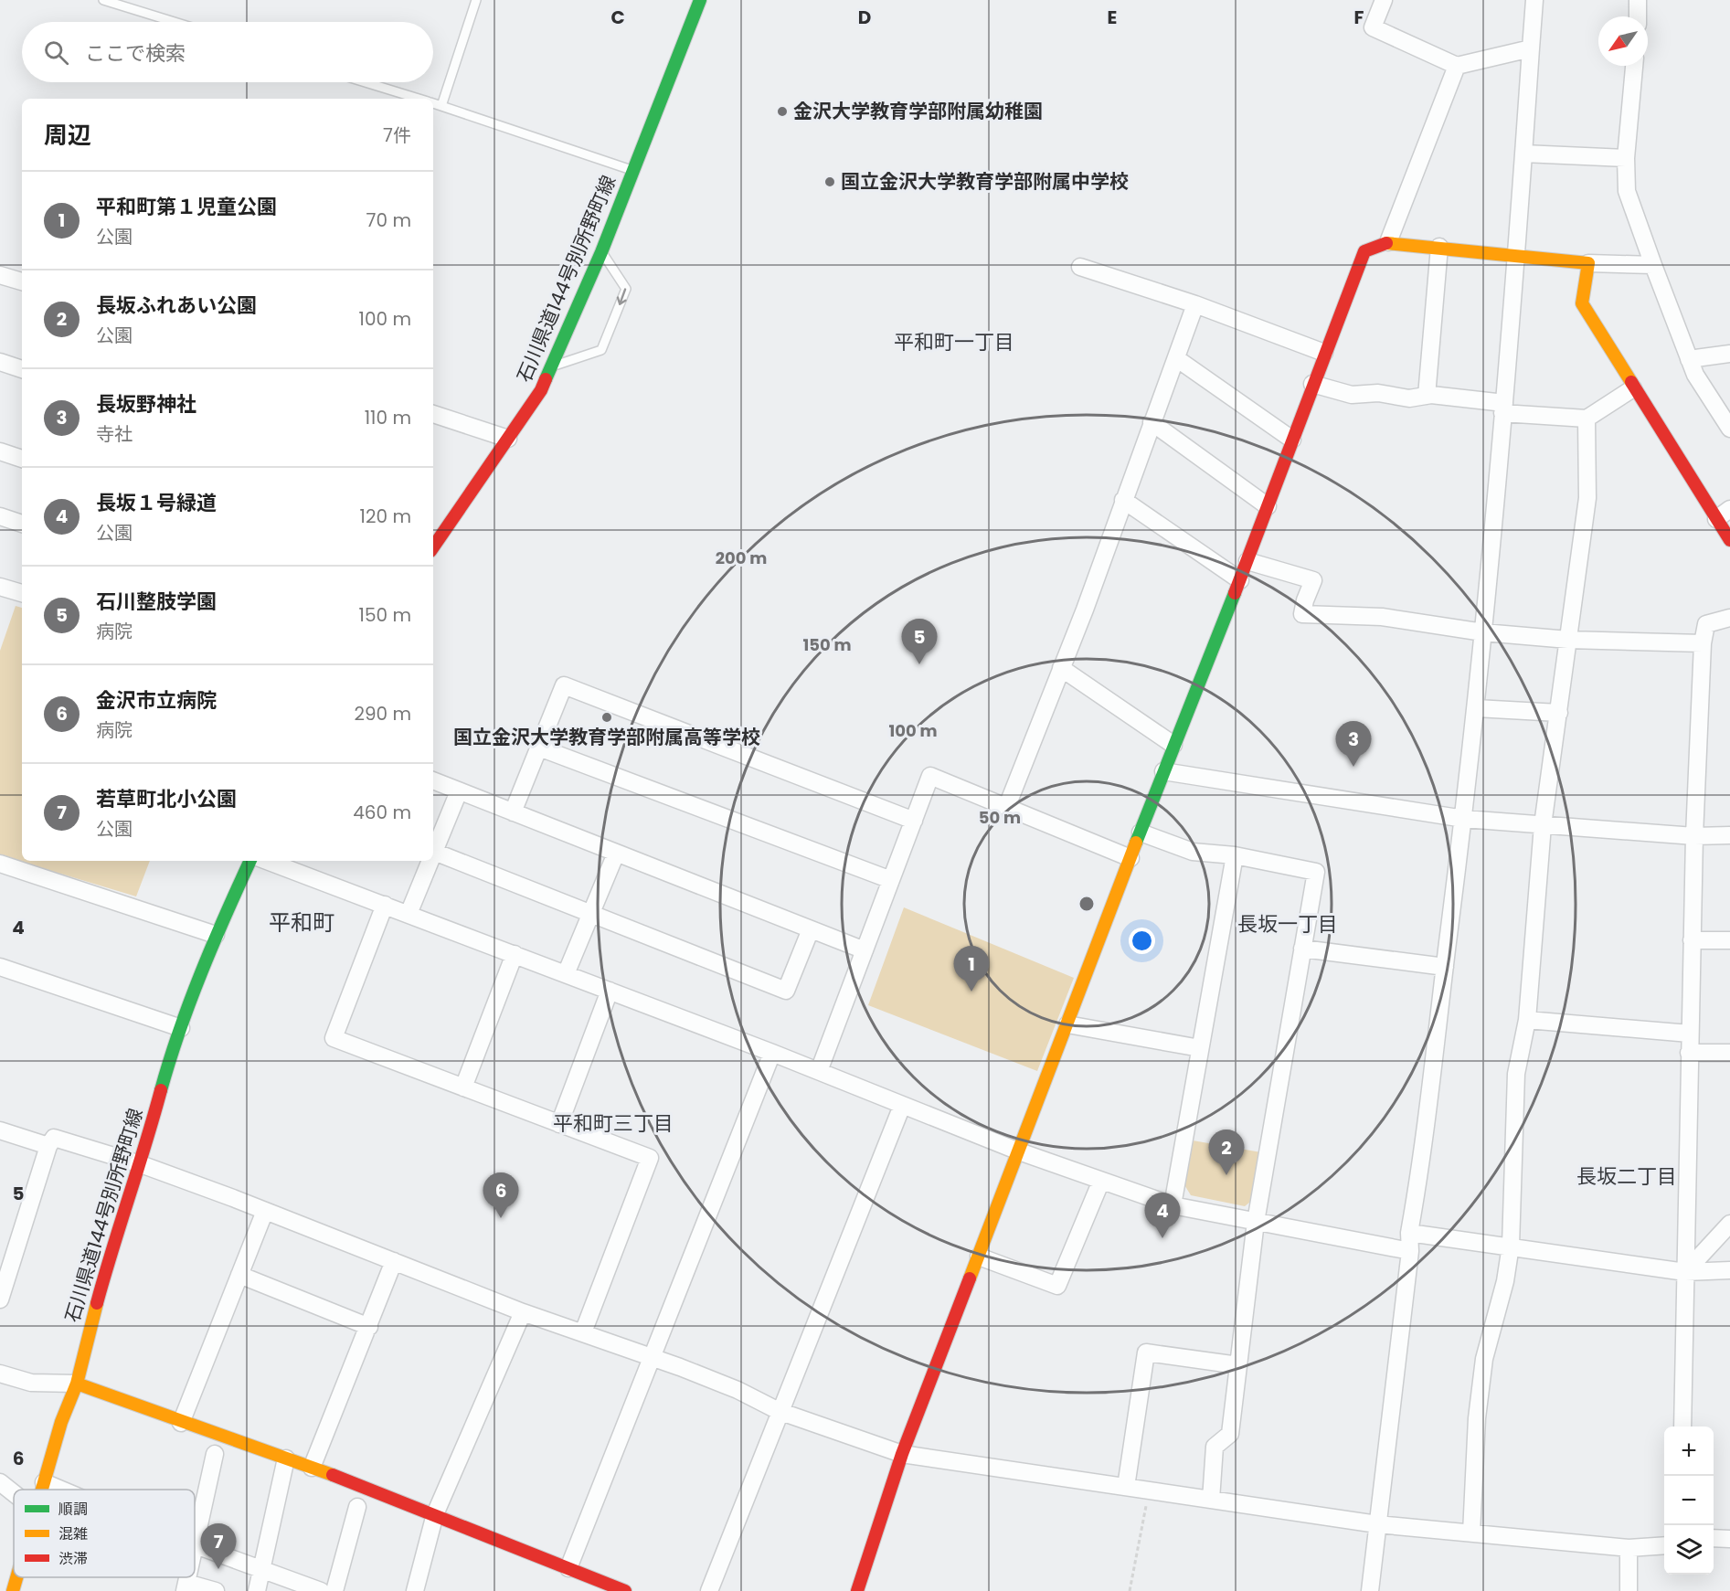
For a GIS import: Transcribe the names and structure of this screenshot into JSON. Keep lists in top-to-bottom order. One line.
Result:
{"streets":{"street":["石川県道144号別所野町線"]},"districts":["平和町一丁目","平和町","長坂一丁目","平和町三丁目","長坂二丁目"],"places":["金沢大学教育学部附属幼稚園","国立金沢大学教育学部附属中学校","国立金沢大学教育学部附属高等学校"],"legend":["順調","混雑","渋滞"],"north":"bottom left","page":{"search":"ここで検索","heading":["周辺","7件"],"list":[{"mark":"1","name":"平和町第１児童公園","note":"公園","value":"70 m"},{"mark":"2","name":"長坂ふれあい公園","note":"公園","value":"100 m"},{"mark":"3","name":"長坂野神社","note":"寺社","value":"110 m"},{"mark":"4","name":"長坂１号緑道","note":"公園","value":"120 m"},{"mark":"5","name":"石川整肢学園","note":"病院","value":"150 m"},{"mark":"6","name":"金沢市立病院","note":"病院","value":"290 m"},{"mark":"7","name":"若草町北小公園","note":"公園","value":"460 m"}],"pins":["5","3","1","2","6","4","7"],"map_buttons":["+","−"]},"grid":{"columns":["C","D","E","F"],"rows":["4","5","6"]},"rings":["200 m","150 m","100 m","50 m"]}
